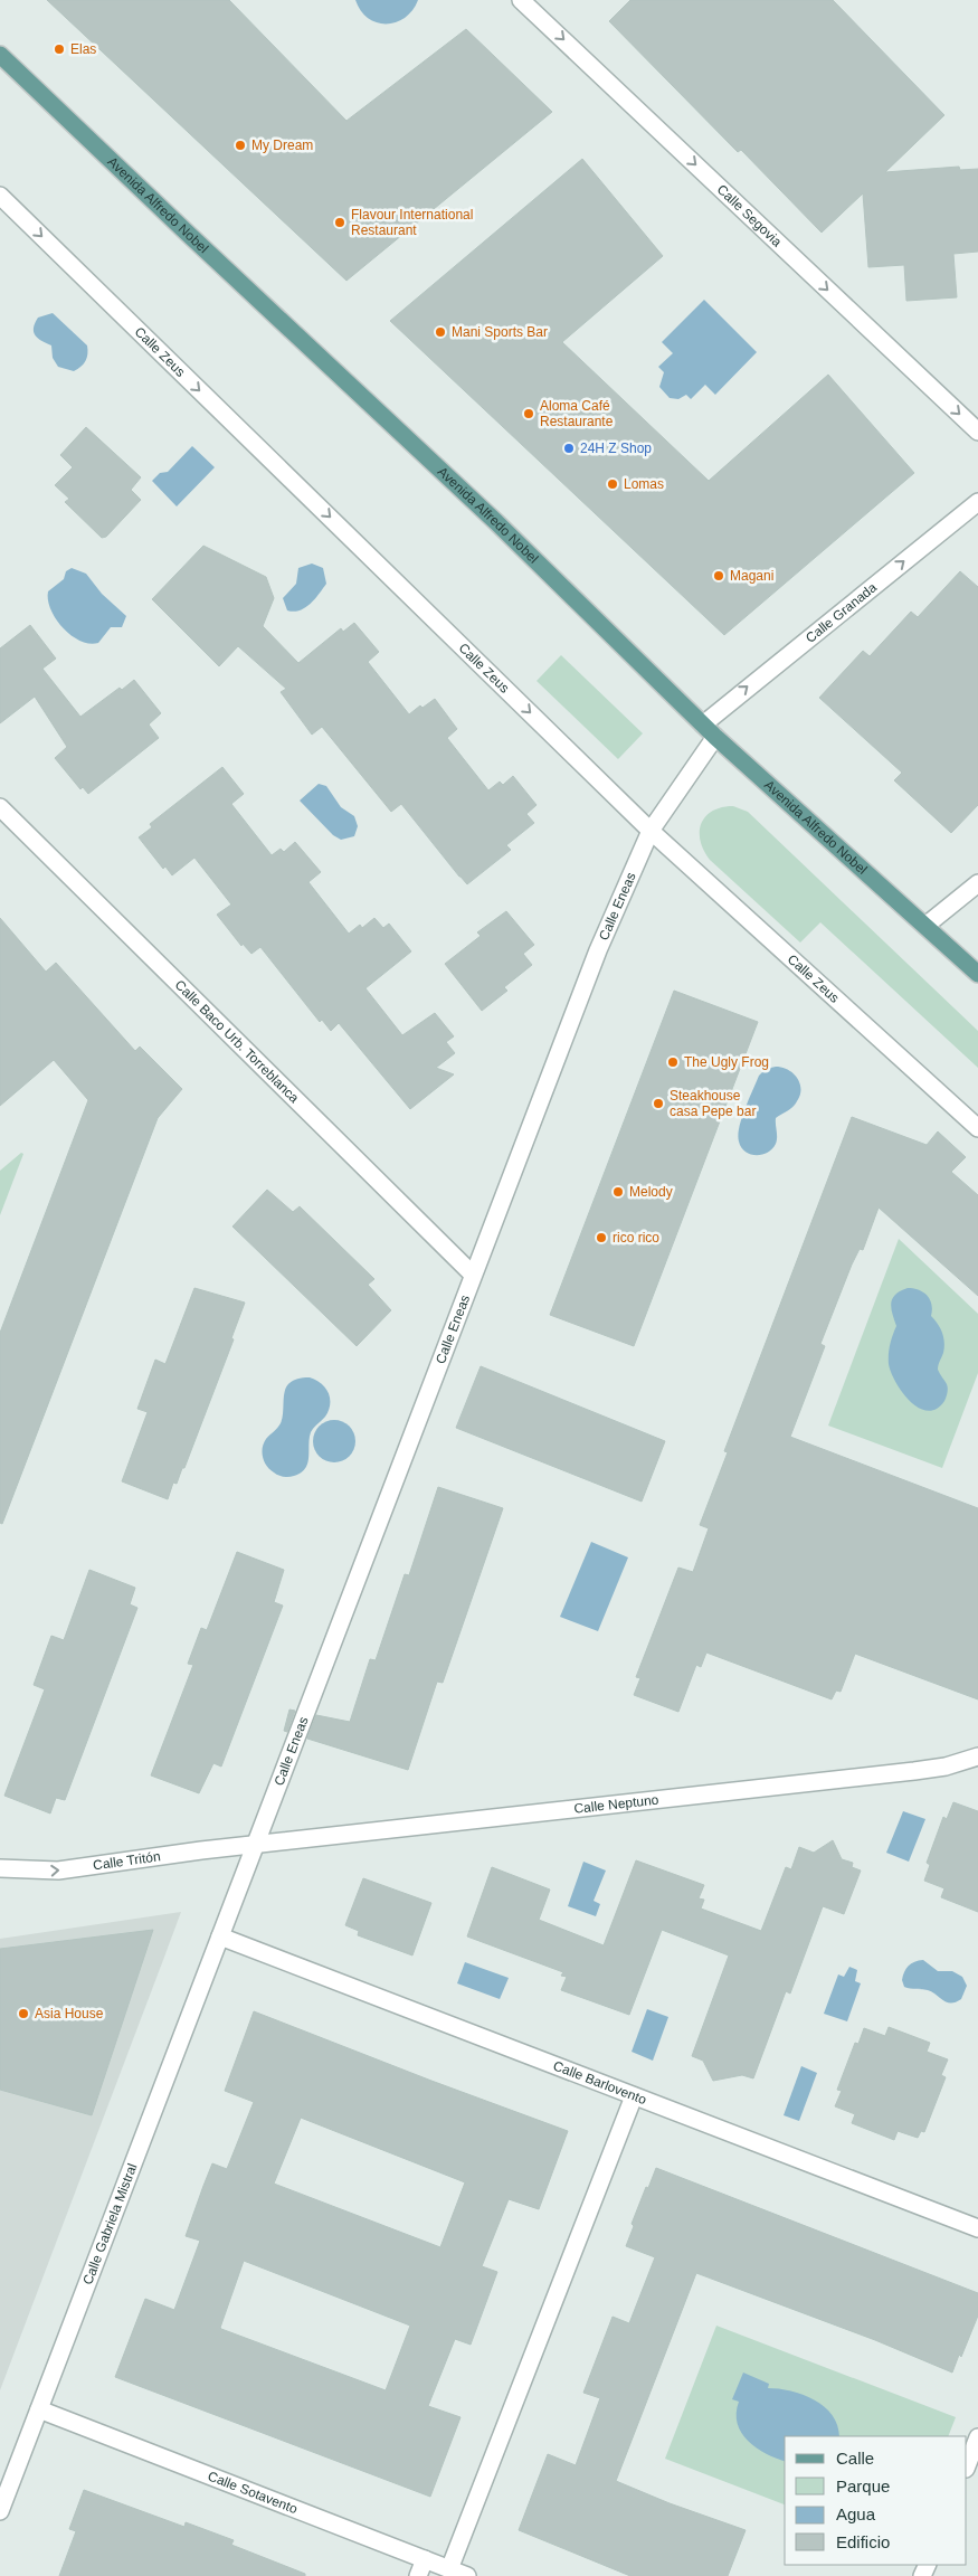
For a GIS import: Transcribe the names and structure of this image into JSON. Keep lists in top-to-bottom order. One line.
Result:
{"streets":{"main road":["Avenida Alfredo Nobel"],"street":["Calle Segovia","Calle Zeus","Calle Granada","Calle Eneas","Calle Baco Urb. Torreblanca","Calle Neptuno","Calle Tritón","Calle Barlovento","Calle Gabriela Mistral","Calle Sotavento"]},"crossings":[["Avenida Alfredo Nobel","Calle Granada"],["Avenida Alfredo Nobel","Calle Eneas"],["Calle Zeus","Calle Eneas"],["Calle Eneas","Calle Baco Urb. Torreblanca"],["Calle Eneas","Calle Neptuno"],["Calle Eneas","Calle Tritón"],["Calle Eneas","Calle Barlovento"],["Calle Eneas","Calle Gabriela Mistral"],["Calle Neptuno","Calle Tritón"],["Calle Barlovento","Calle Gabriela Mistral"],["Calle Gabriela Mistral","Calle Sotavento"]],"one_way":["Calle Segovia","Calle Zeus","Calle Granada","Calle Tritón"],"places":["Elas","My Dream","Flavour International Restaurant","Mani Sports Bar","Aloma Café Restaurante","24H Z Shop","Lomas","Magani","The Ugly Frog","Steakhouse casa Pepe bar","Melody","rico rico","Asia House"],"legend":["Calle","Parque","Agua","Edificio"]}
